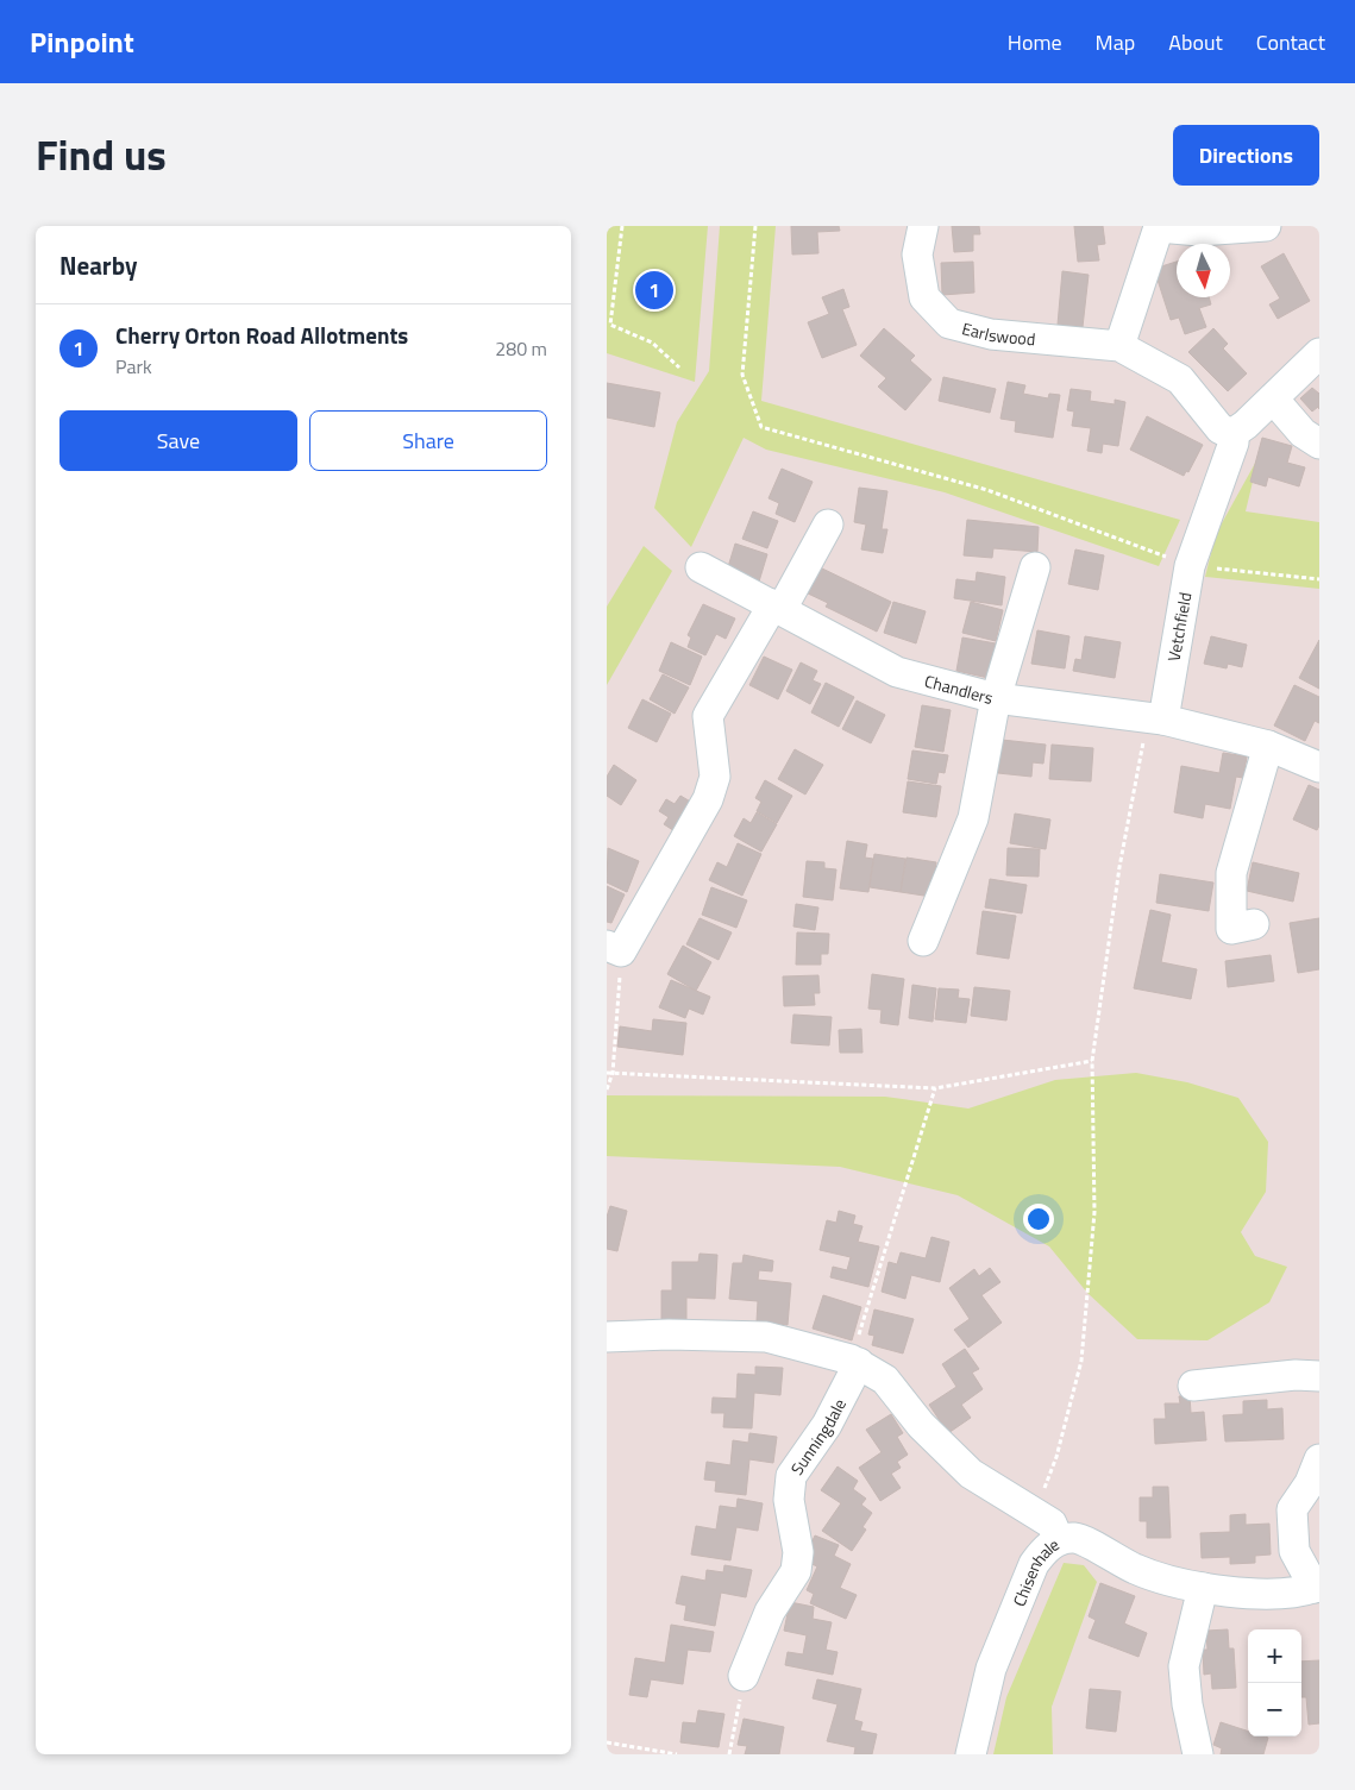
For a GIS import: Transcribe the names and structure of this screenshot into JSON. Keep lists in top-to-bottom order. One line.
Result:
{"streets":{"street":["Earlswood","Vetchfield","Chandlers","Sunningdale","Chisenhale"]},"crossings":[["Earlswood","Vetchfield"],["Vetchfield","Chandlers"]],"north":"bottom","page":{"header":"Pinpoint","nav":["Home","Map","About","Contact"],"title":"Find us","buttons":["Directions",["Save","Share"]],"heading":"Nearby","pins":"1","list":[{"mark":"1","name":"Cherry Orton Road Allotments","note":"Park","value":"280 m"}],"map_buttons":["+","−"]}}
